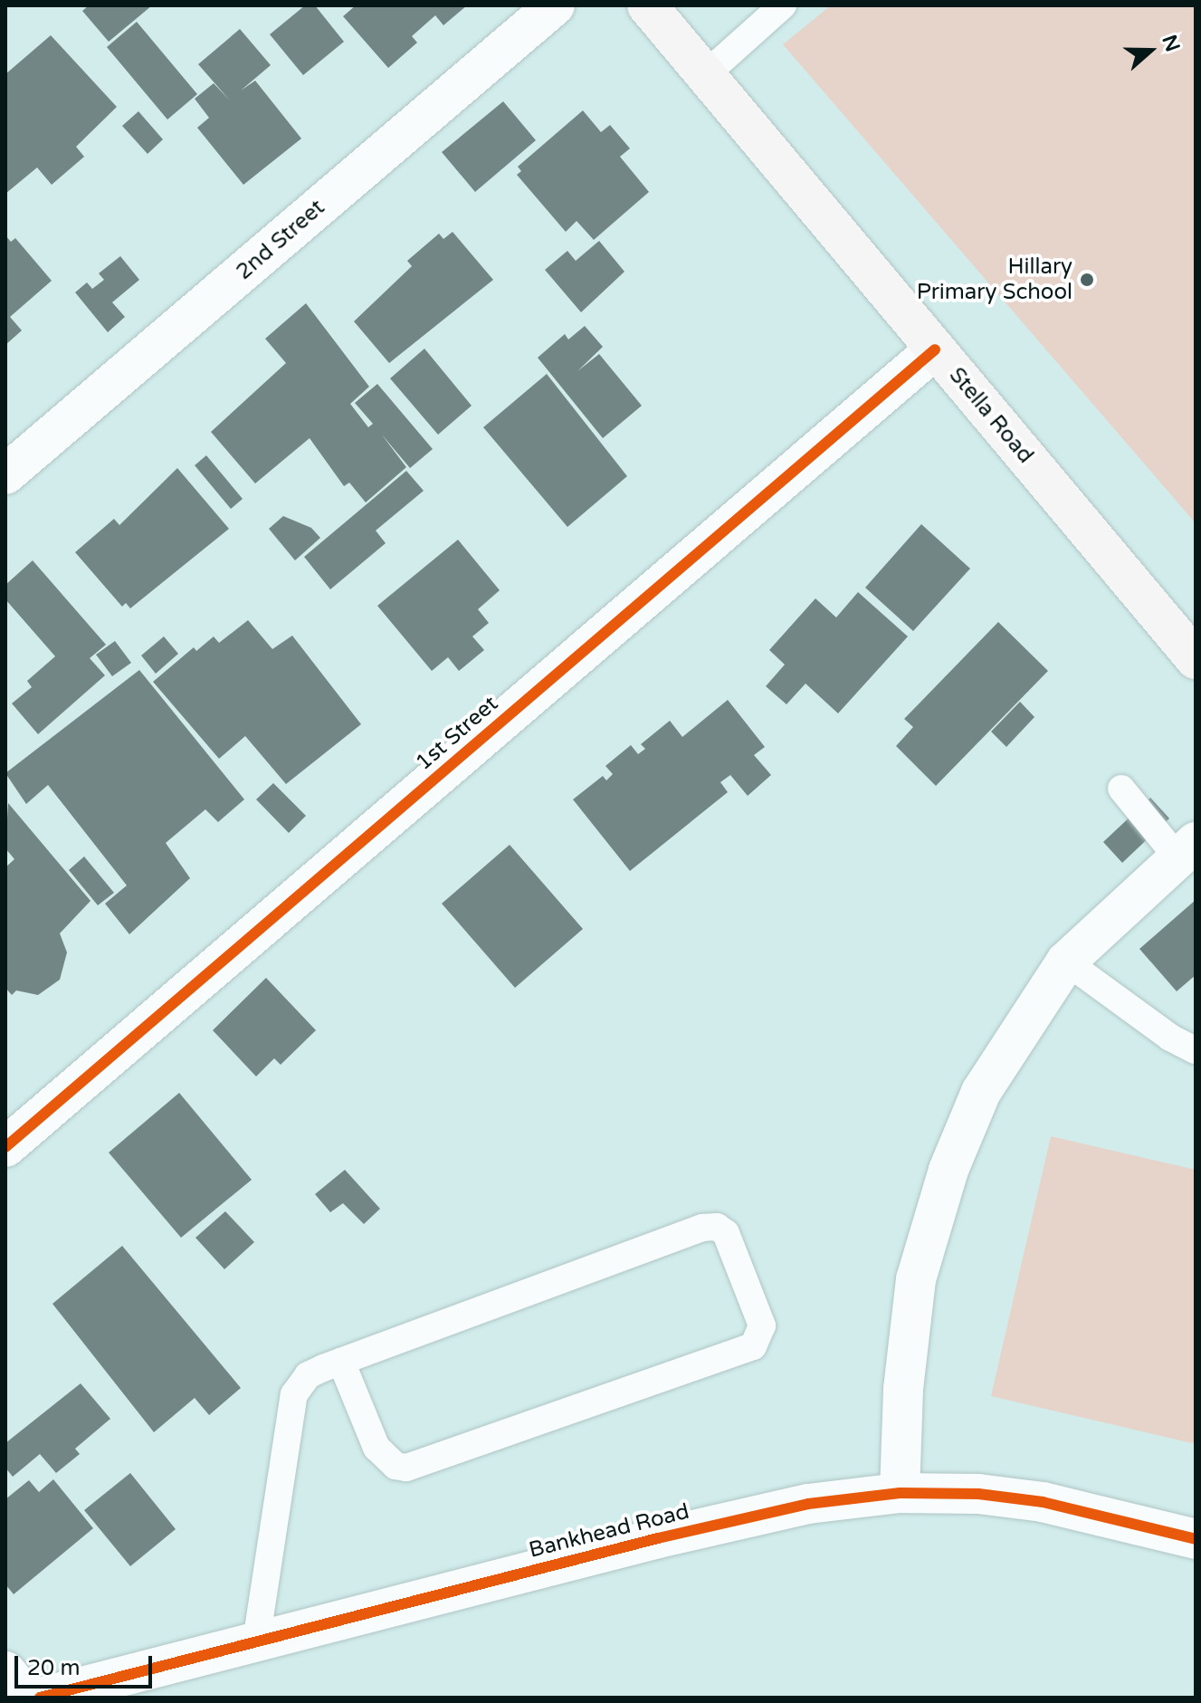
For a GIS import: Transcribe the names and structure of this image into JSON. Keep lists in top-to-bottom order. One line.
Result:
{"streets":{"main road":["Stella Road"],"street":["2nd Street","1st Street","Bankhead Road"]},"crossings":[["Stella Road","1st Street"]],"places":["Hillary Primary School"],"scale_bar":"20 m","north":"right"}
